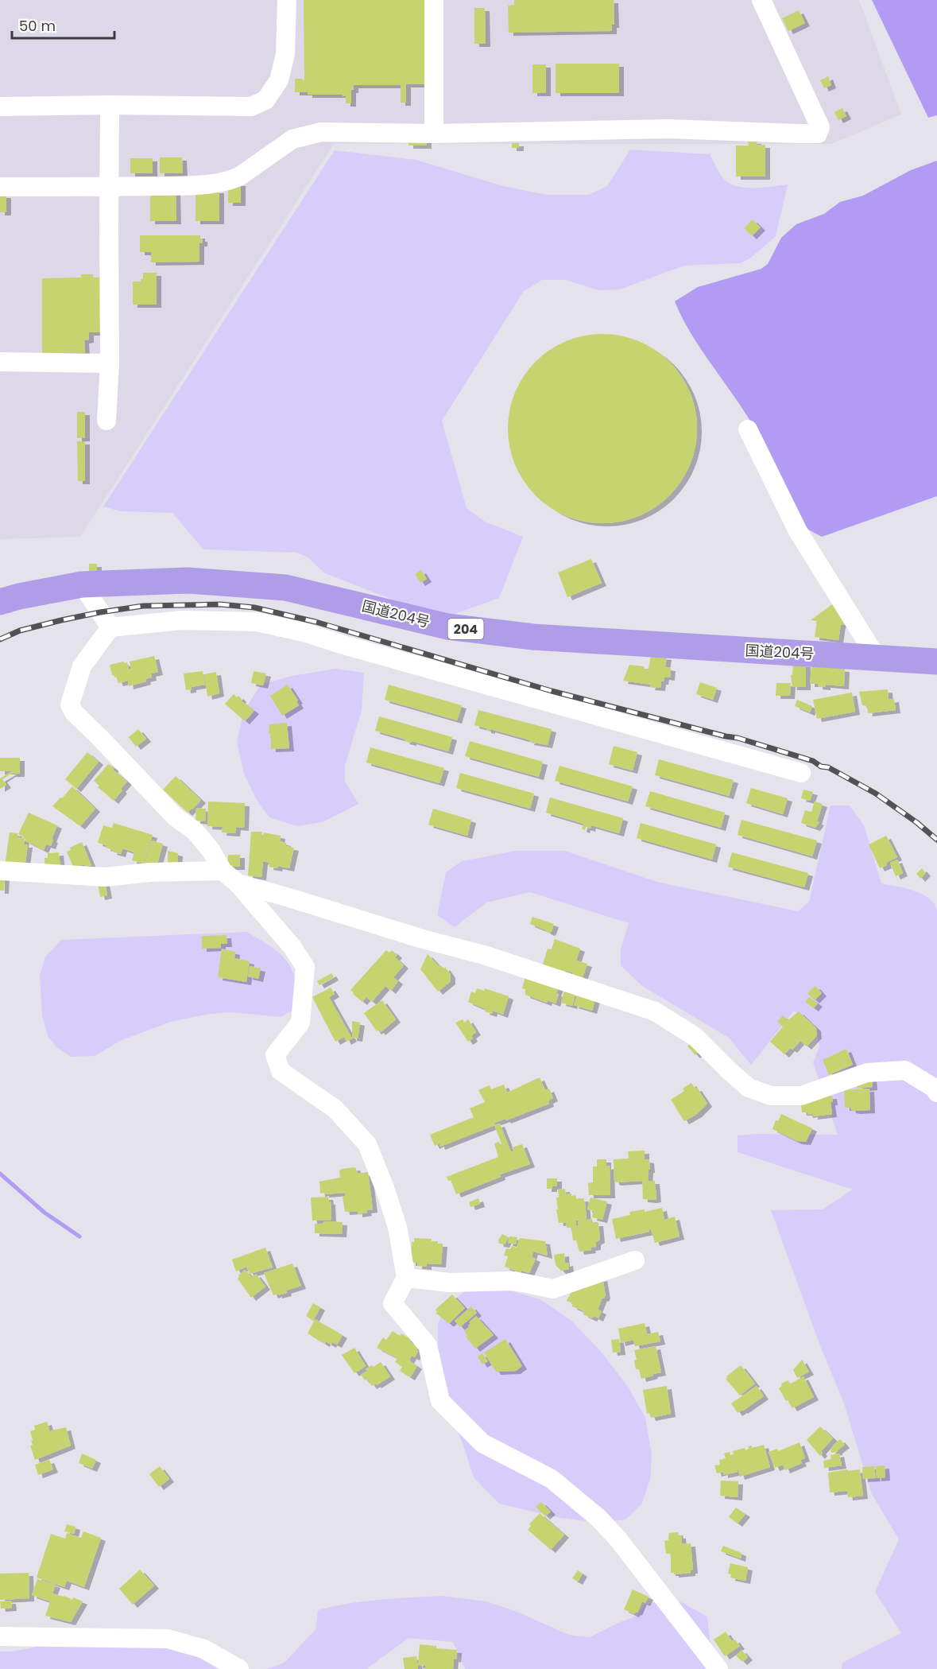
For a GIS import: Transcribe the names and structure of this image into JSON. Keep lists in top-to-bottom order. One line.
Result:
{"streets":{"highway":["国道204号","204"]},"scale_bar":"50 m"}
